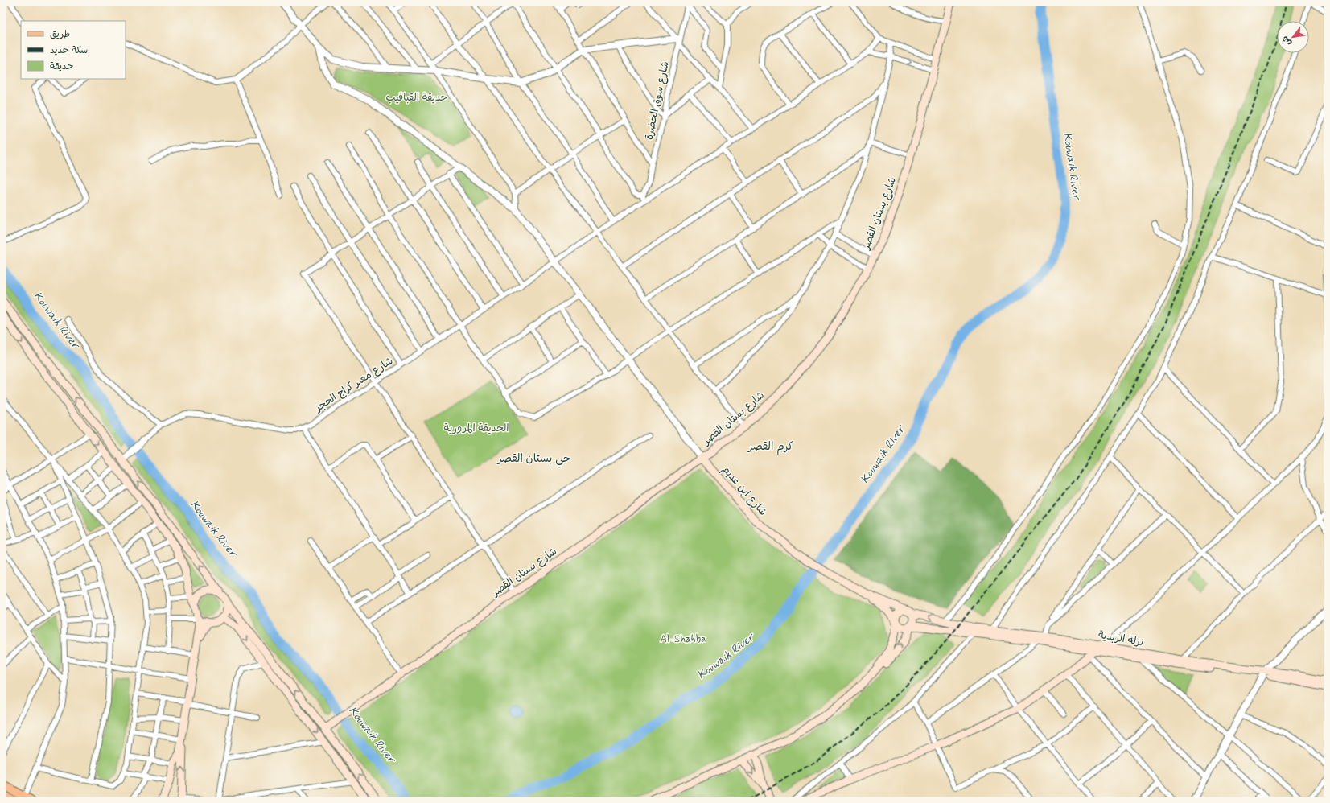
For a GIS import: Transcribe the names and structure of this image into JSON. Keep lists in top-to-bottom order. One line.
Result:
{"streets":{"main road":["شارع بستان القصر","شارع ابن عديم","نزلة الزبدية"],"street":["شارع سوق الخضرة","شارع معبر كراج الحجز"]},"crossings":[["شارع سوق الخضرة","شارع معبر كراج الحجز"],["شارع بستان القصر","شارع ابن عديم"],["شارع ابن عديم","نزلة الزبدية"]],"districts":["كرم القصر","حي بستان القصر"],"water":["Kouwaik River"],"parks":["حديقة القباقيب","الحديقة المرورية","Al-Shahba"],"legend":["طريق","سكة حديد","حديقة"],"north":"bottom left"}
